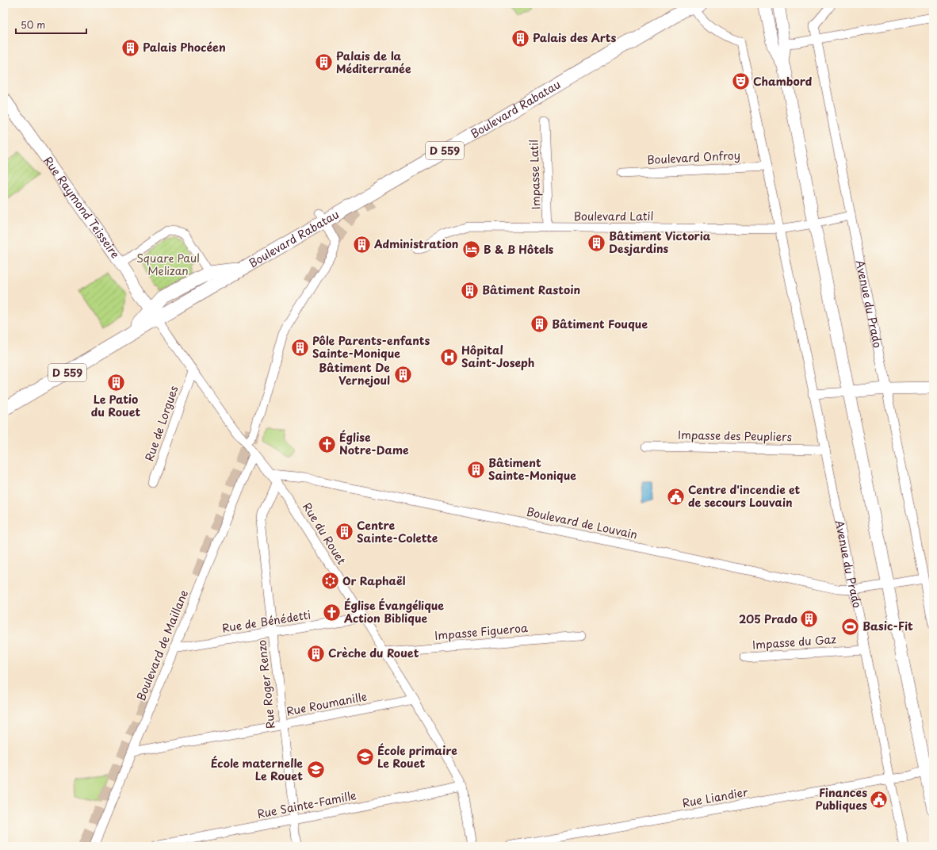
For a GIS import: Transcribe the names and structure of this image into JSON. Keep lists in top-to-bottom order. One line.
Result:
{"streets":{"main road":["Boulevard Rabatau","D 559","Rue Raymond Teisseire"],"street":["Boulevard Onfroy","Impasse Latil","Boulevard Latil","Avenue du Prado","Rue de Lorgues","Impasse des Peupliers","Boulevard de Louvain","Rue du Rouet","Rue de Bénédetti","Impasse Figueroa","Impasse du Gaz","Boulevard de Maillane","Rue Roger Renzo","Rue Roumanille","Rue Liandier","Rue Sainte-Famille"]},"crossings":[["Boulevard Rabatau","Rue Raymond Teisseire"],["Boulevard Rabatau","Avenue du Prado"],["Boulevard Rabatau","Rue du Rouet"],["Boulevard Onfroy","Avenue du Prado"],["Impasse Latil","Boulevard Latil"],["Rue Raymond Teisseire","Rue du Rouet"],["Boulevard Latil","Avenue du Prado"],["Avenue du Prado","Impasse des Peupliers"],["Avenue du Prado","Boulevard de Louvain"],["Avenue du Prado","Impasse du Gaz"],["Avenue du Prado","Rue Liandier"],["Rue de Lorgues","Rue du Rouet"],["Boulevard de Louvain","Rue du Rouet"],["Rue du Rouet","Rue de Bénédetti"],["Rue du Rouet","Impasse Figueroa"],["Rue du Rouet","Boulevard de Maillane"],["Rue du Rouet","Rue Roger Renzo"],["Rue du Rouet","Rue Roumanille"],["Rue du Rouet","Rue Sainte-Famille"],["Rue de Bénédetti","Boulevard de Maillane"],["Rue de Bénédetti","Rue Roger Renzo"],["Boulevard de Maillane","Rue Roumanille"],["Rue Roger Renzo","Rue Roumanille"],["Rue Roger Renzo","Rue Sainte-Famille"]],"parks":["Square Paul Melizan"],"places":{"building":["Palais des Arts","Palais Phocéen","Palais de la Méditerranée","Bâtiment Victoria Desjardins","Administration","Bâtiment Rastoin","Bâtiment Fouque","Pôle Parents-enfants Sainte-Monique","Bâtiment De Vernejoul","Le Patio du Rouet","Bâtiment Sainte-Monique","Centre Sainte-Colette","205 Prado","Crèche du Rouet"],"theatre":["Chambord"],"hotel":["B & B Hôtels"],"hospital":["Hôpital Saint-Joseph"],"church":["Église Notre-Dame","Église Évangélique Action Biblique"],"public building":["Centre d'incendie et de secours Louvain","Finances Publiques"],"synagogue":["Or Raphaël"],"sports":["Basic-Fit"],"school or university":["École primaire Le Rouet","École maternelle Le Rouet"]},"scale_bar":"50 m"}
